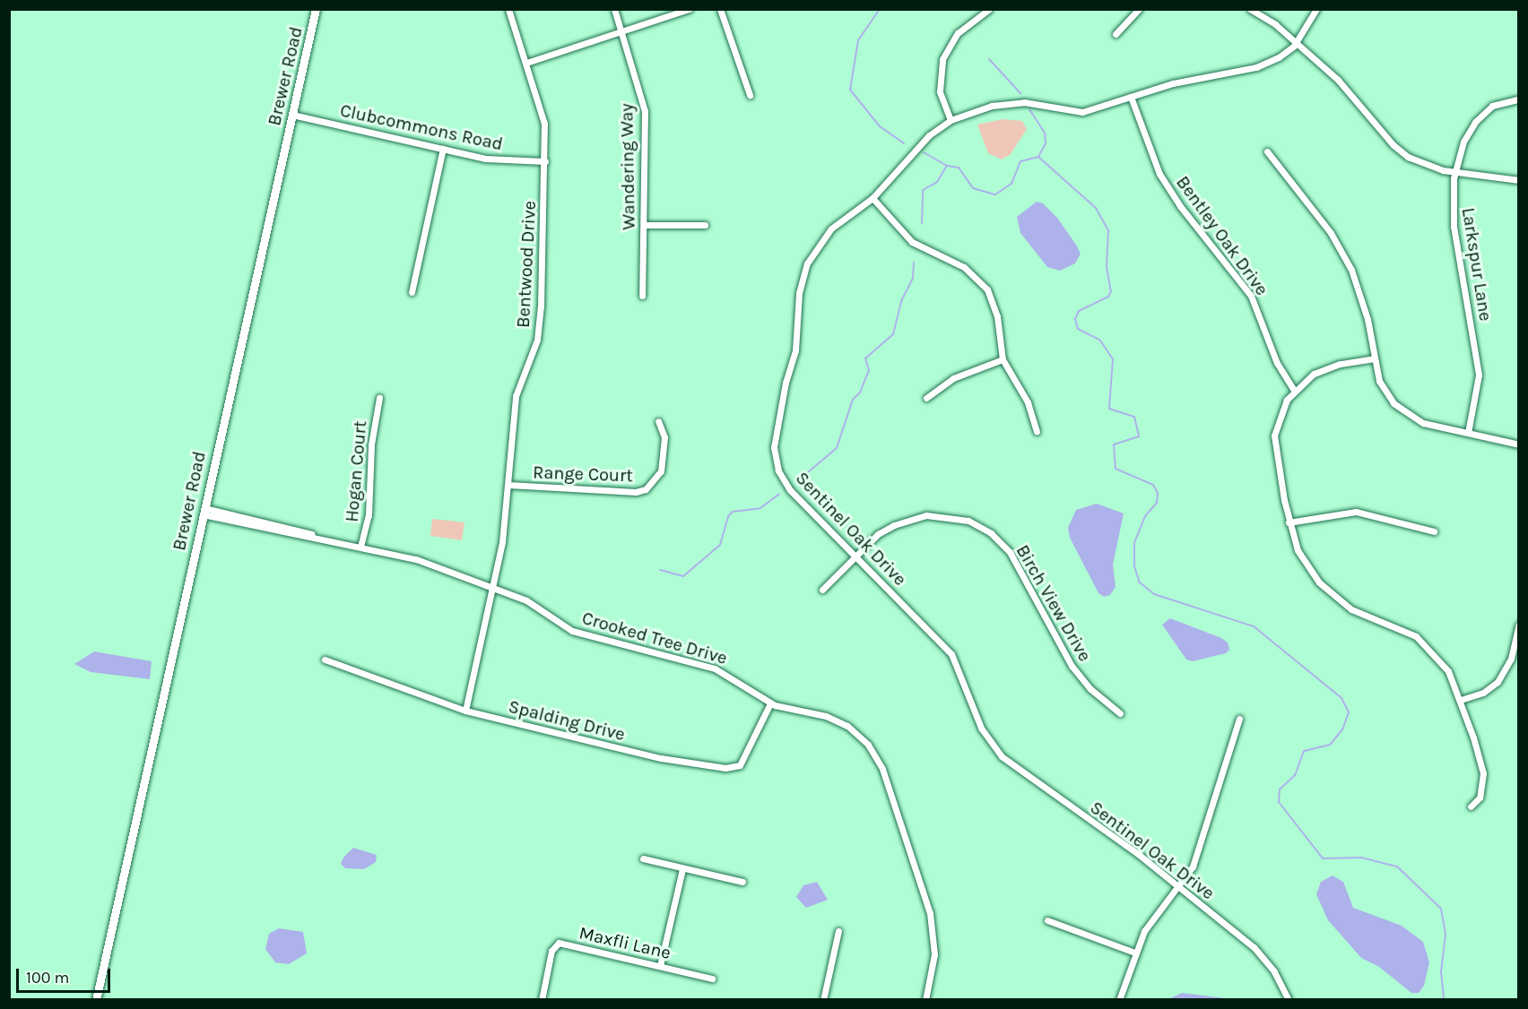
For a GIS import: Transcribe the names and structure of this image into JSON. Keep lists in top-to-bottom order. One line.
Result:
{"streets":{"street":["Brewer Road","Clubcommons Road","Wandering Way","Bentley Oak Drive","Bentwood Drive","Larkspur Lane","Hogan Court","Range Court","Sentinel Oak Drive","Birch View Drive","Crooked Tree Drive","Spalding Drive","Maxfli Lane"]},"crossings":[["Brewer Road","Clubcommons Road"],["Brewer Road","Crooked Tree Drive"],["Clubcommons Road","Bentwood Drive"],["Bentley Oak Drive","Sentinel Oak Drive"],["Bentwood Drive","Range Court"],["Bentwood Drive","Crooked Tree Drive"],["Bentwood Drive","Spalding Drive"],["Hogan Court","Crooked Tree Drive"],["Sentinel Oak Drive","Birch View Drive"],["Crooked Tree Drive","Spalding Drive"]],"scale_bar":"100 m"}
